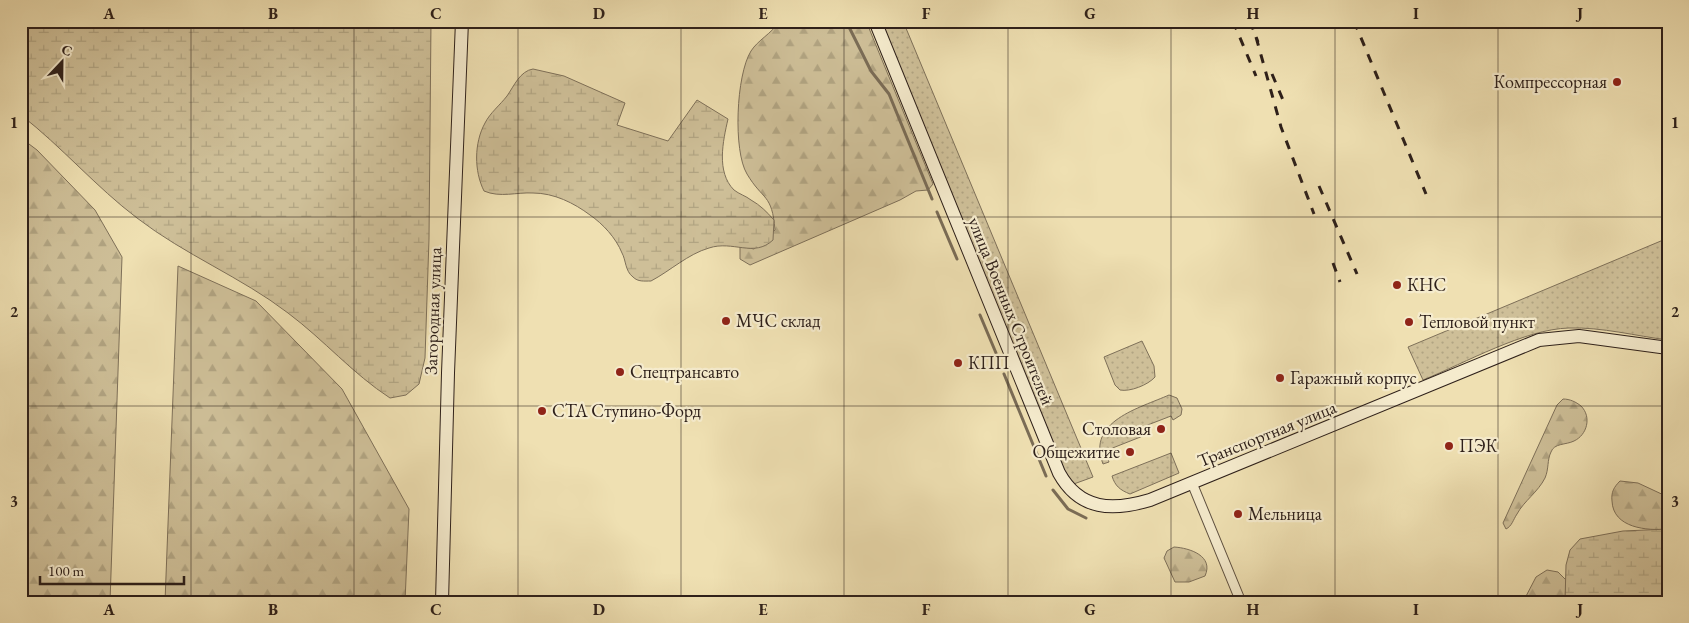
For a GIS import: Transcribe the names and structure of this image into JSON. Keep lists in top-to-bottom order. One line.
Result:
{"streets":{"street":["Загородная улица","улица Военных Строителей","Транспортная улица"]},"crossings":[["улица Военных Строителей","Транспортная улица"]],"places":["Компрессорная","КНС","МЧС склад","Тепловой пункт","КПП","Спецтрансавто","Гаражный корпус","СТА Ступино-Форд","Столовая","ПЭК","Общежитие","Мельница"],"scale_bar":"100 m","north":"top","grid":{"columns":["A","B","C","D","E","F","G","H","I","J"],"rows":["1","2","3"]}}
